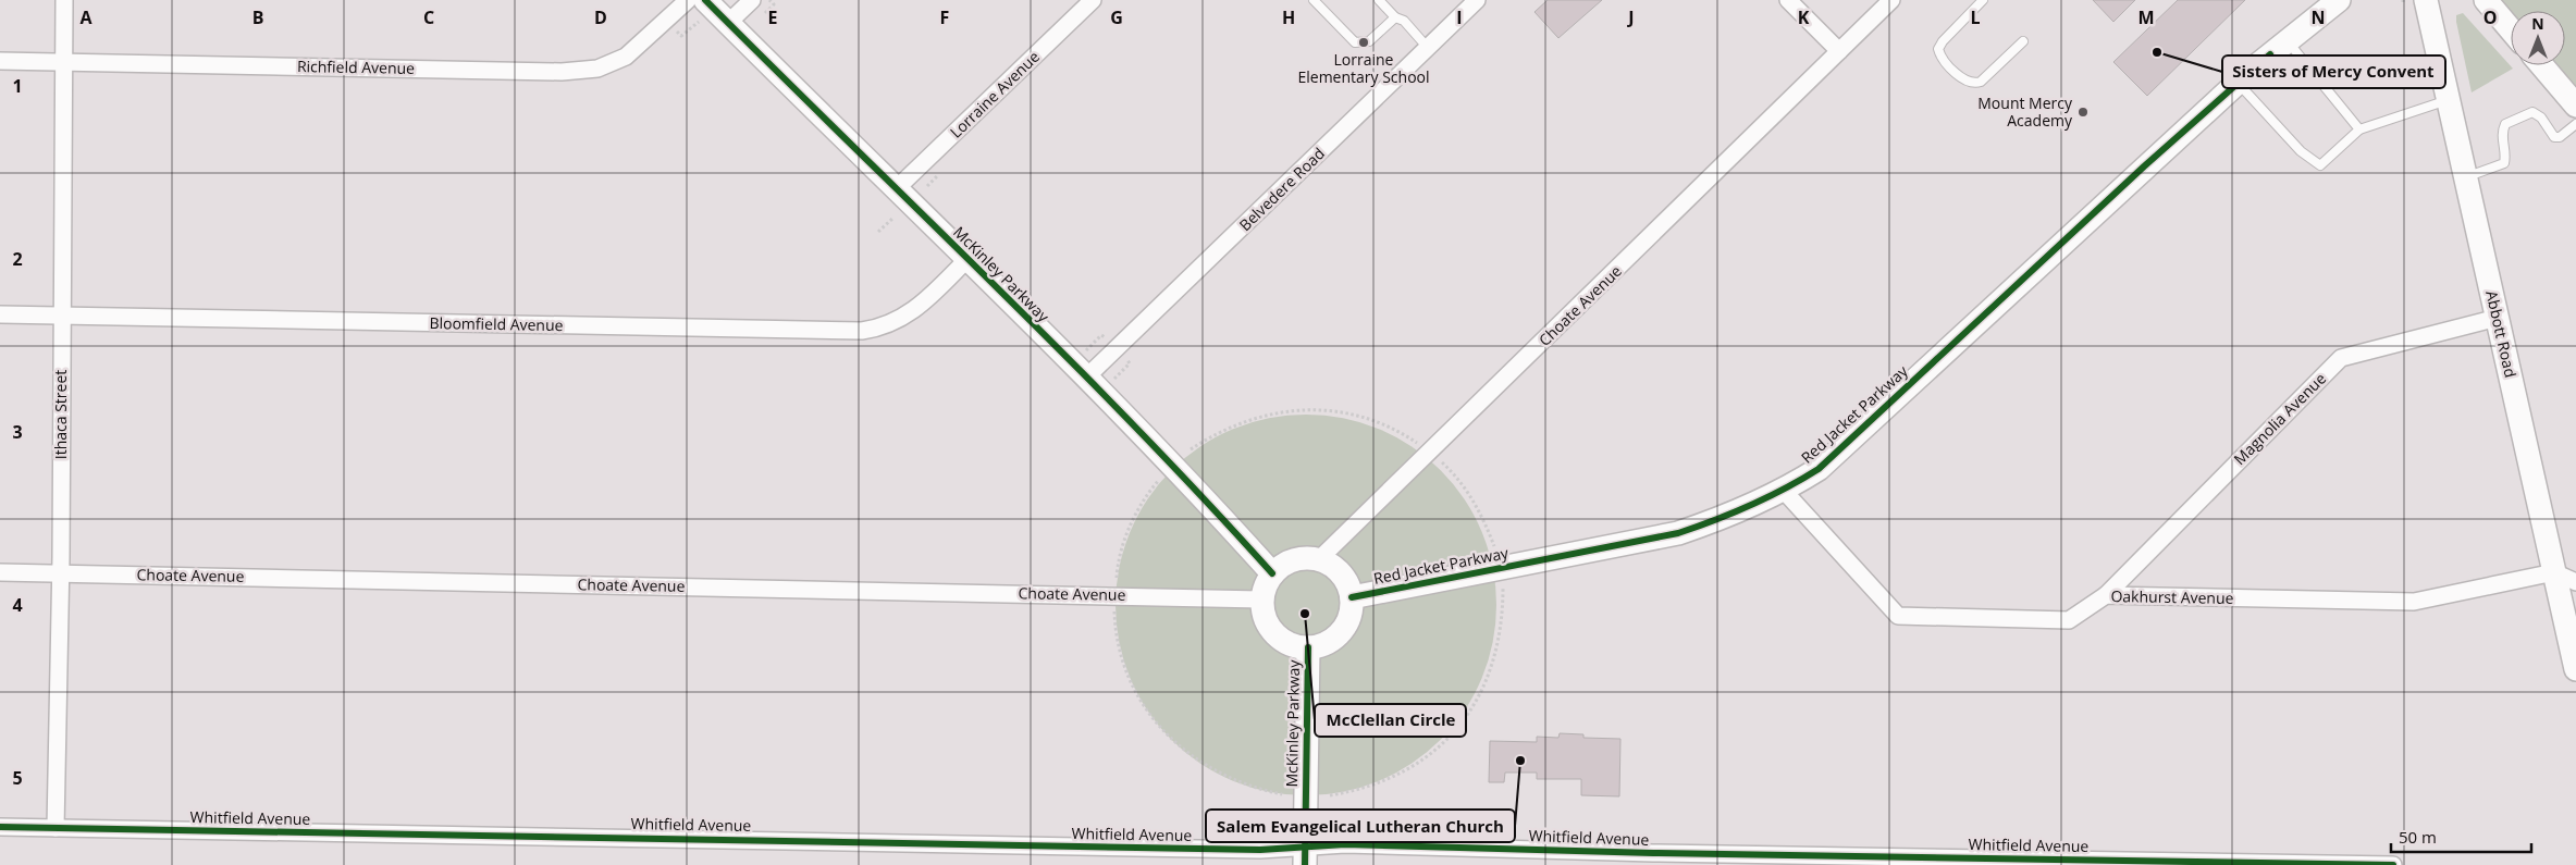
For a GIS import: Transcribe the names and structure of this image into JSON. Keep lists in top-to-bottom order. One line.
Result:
{"streets":{"street":["Richfield Avenue","Lorraine Avenue","Belvedere Road","McKinley Parkway","Choate Avenue","Bloomfield Avenue","Abbott Road","Ithaca Street","Red Jacket Parkway","Magnolia Avenue","Oakhurst Avenue","Whitfield Avenue"]},"crossings":[["Richfield Avenue","Ithaca Street"],["Lorraine Avenue","McKinley Parkway"],["Belvedere Road","McKinley Parkway"],["McKinley Parkway","Choate Avenue"],["McKinley Parkway","Bloomfield Avenue"],["McKinley Parkway","Red Jacket Parkway"],["McKinley Parkway","Whitfield Avenue"],["Choate Avenue","Ithaca Street"],["Choate Avenue","Red Jacket Parkway"],["Bloomfield Avenue","Ithaca Street"],["Abbott Road","Magnolia Avenue"],["Abbott Road","Oakhurst Avenue"],["Ithaca Street","Whitfield Avenue"],["Red Jacket Parkway","Oakhurst Avenue"],["Magnolia Avenue","Oakhurst Avenue"]],"places":["Lorraine Elementary School","Sisters of Mercy Convent","Mount Mercy Academy","McClellan Circle","Salem Evangelical Lutheran Church"],"scale_bar":"50 m","north":"top","grid":{"columns":["A","B","C","D","E","F","G","H","I","J","K","L","M","N","O"],"rows":["1","2","3","4","5"]}}
